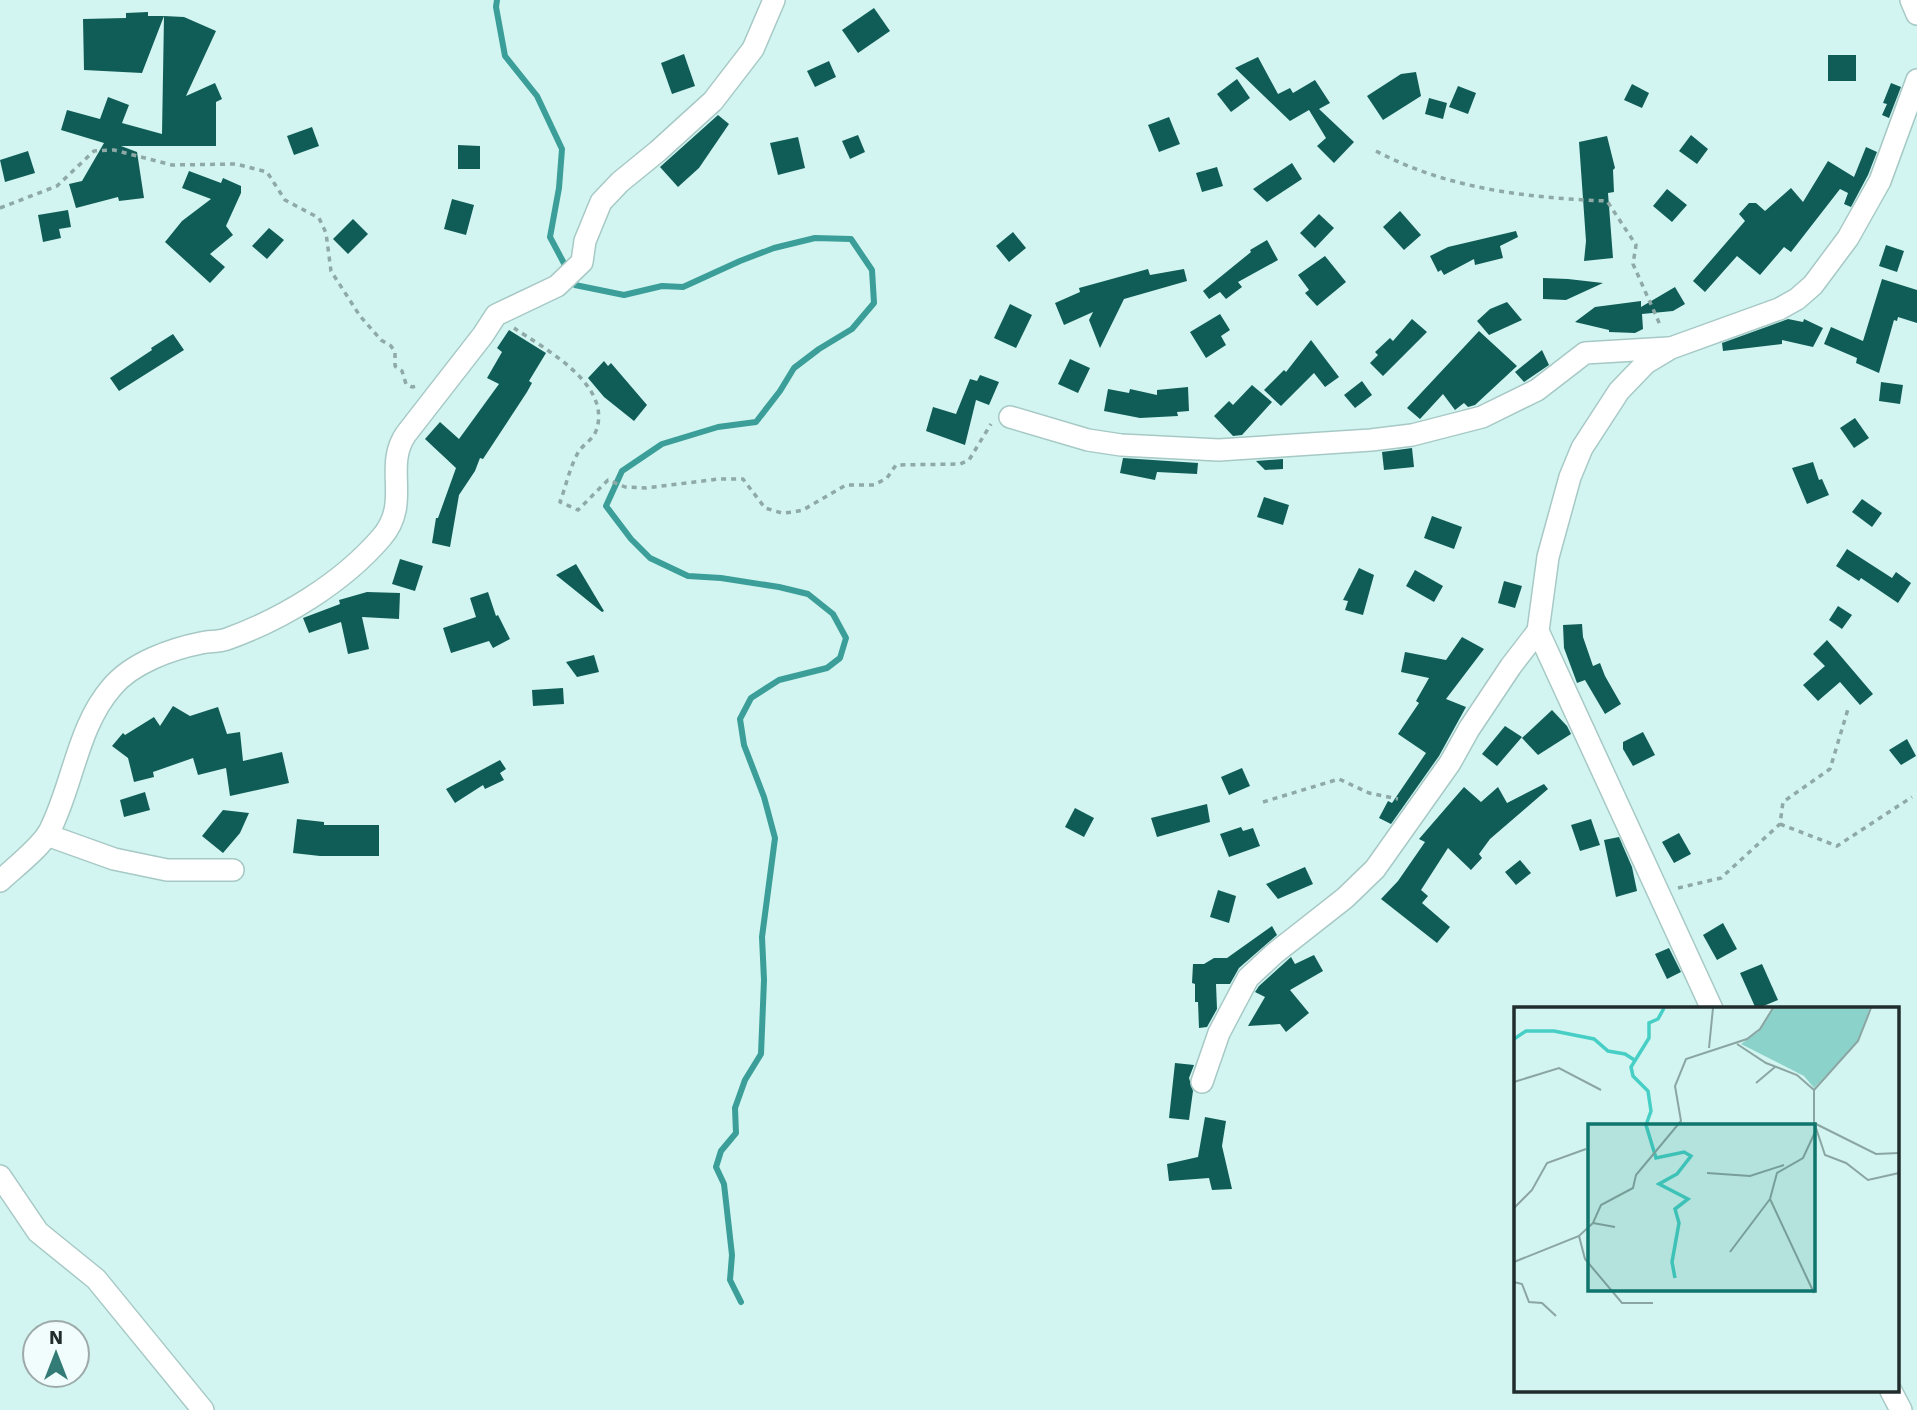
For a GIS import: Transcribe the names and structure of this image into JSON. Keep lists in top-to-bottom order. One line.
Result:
{"north":"top"}
